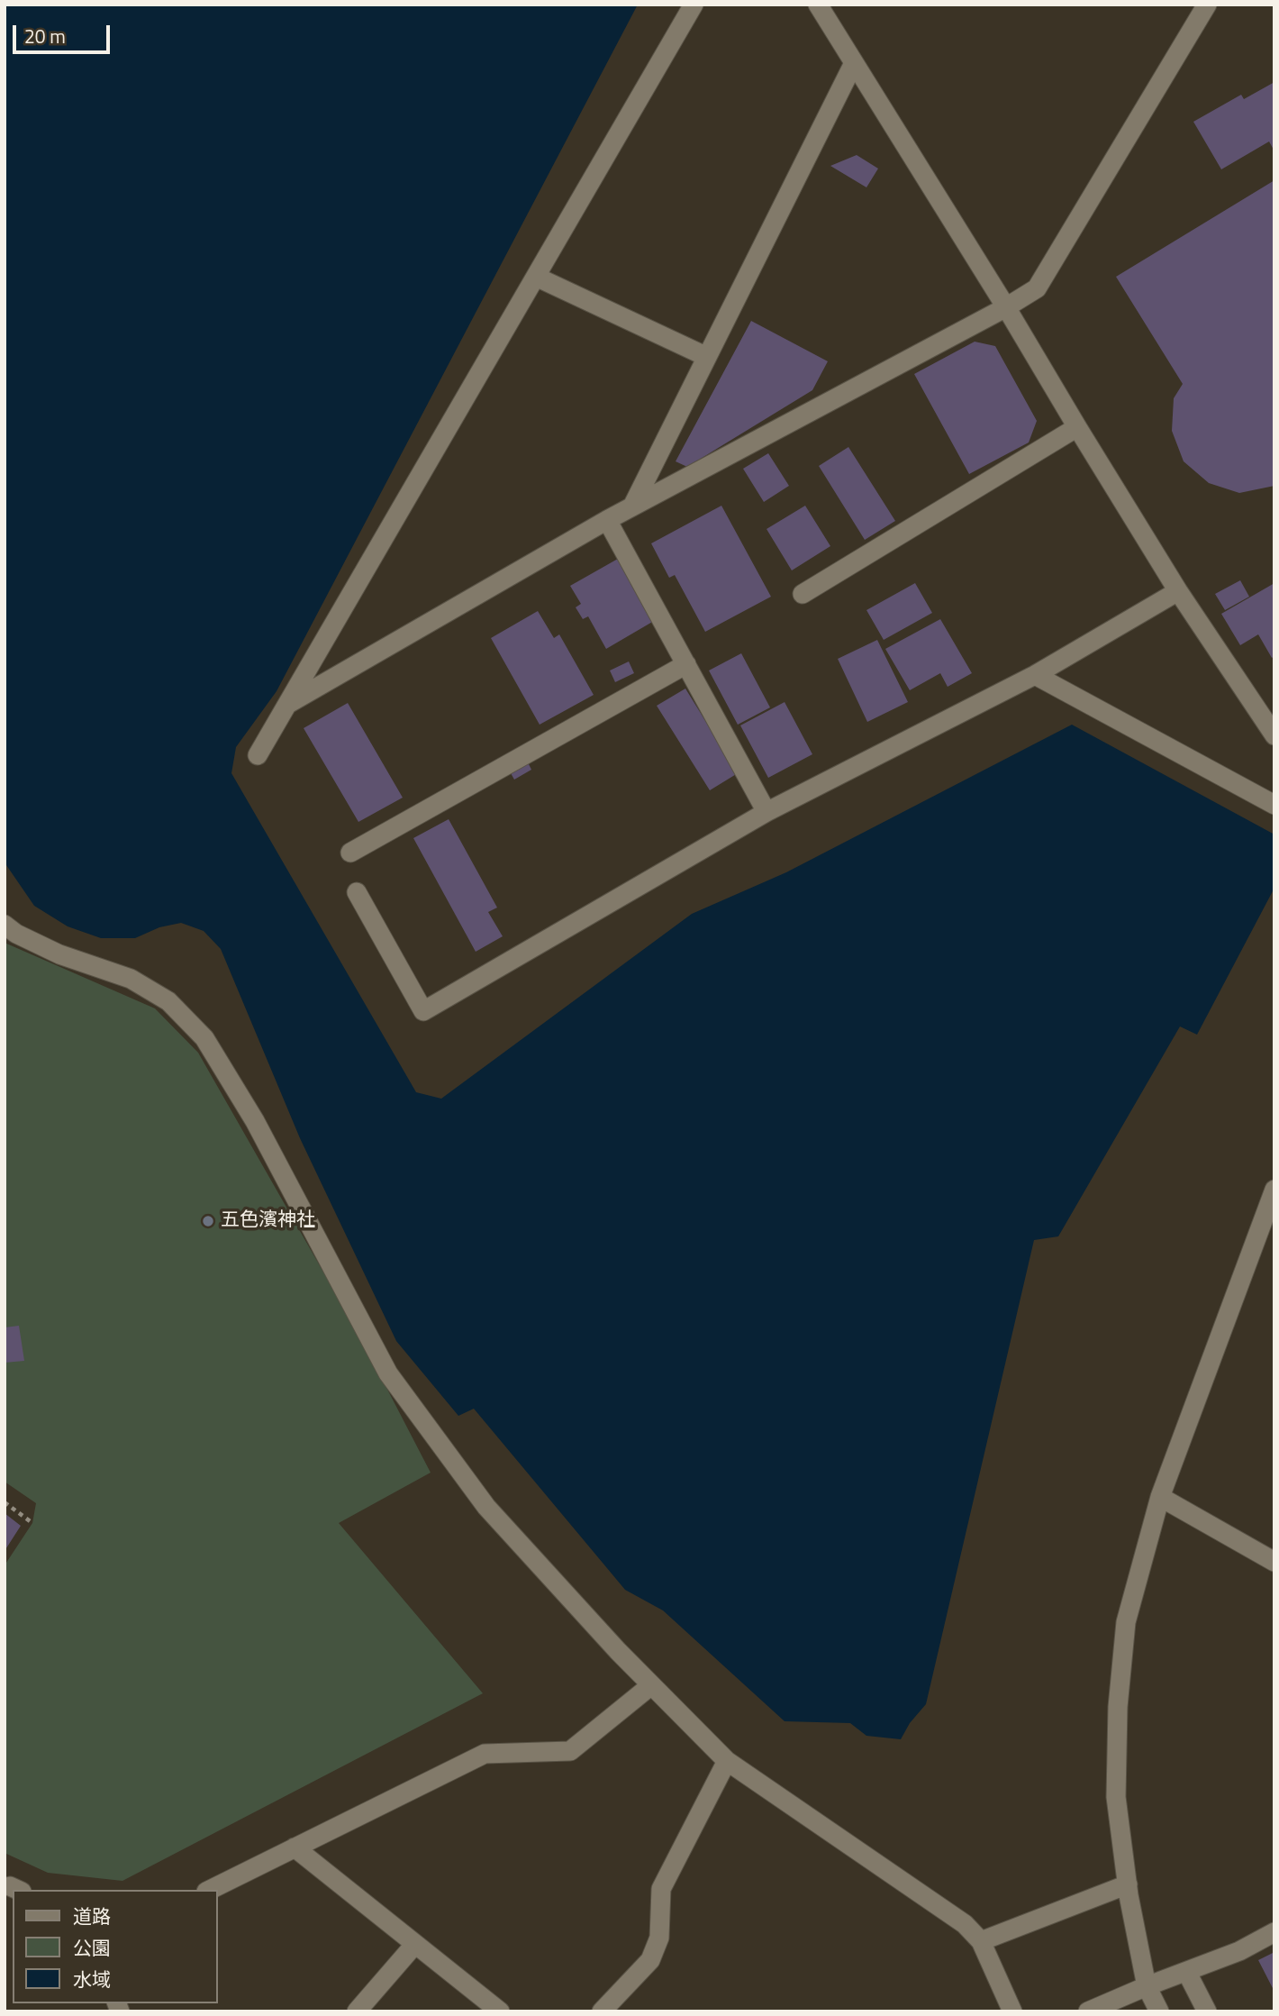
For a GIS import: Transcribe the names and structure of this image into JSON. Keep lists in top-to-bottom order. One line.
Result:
{"places":["五色濱神社"],"legend":["道路","公園","水域"],"scale_bar":"20 m"}
